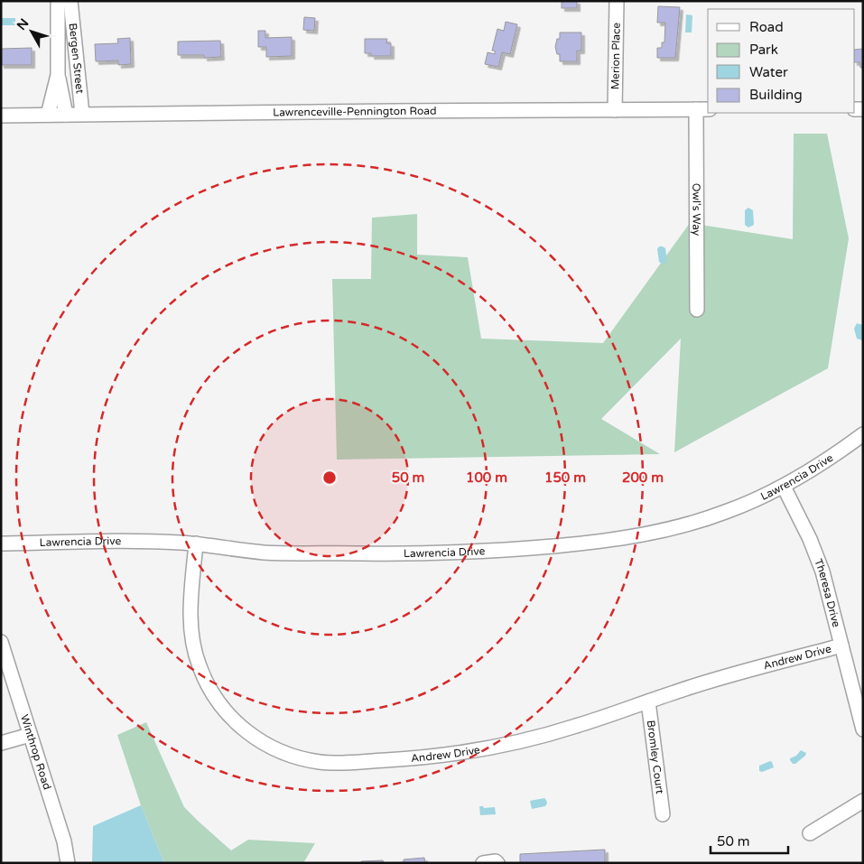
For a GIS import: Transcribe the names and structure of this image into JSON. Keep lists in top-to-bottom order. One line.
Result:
{"streets":{"street":["Merion Place","Bergen Street","Lawrenceville-Pennington Road","Owl's Way","Lawrencia Drive","Theresa Drive","Andrew Drive","Winthrop Road","Bromley Court"]},"crossings":[["Merion Place","Lawrenceville-Pennington Road"],["Bergen Street","Lawrenceville-Pennington Road"],["Lawrenceville-Pennington Road","Owl's Way"],["Lawrencia Drive","Theresa Drive"],["Lawrencia Drive","Andrew Drive"],["Theresa Drive","Andrew Drive"],["Andrew Drive","Bromley Court"]],"legend":["Road","Park","Water","Building"],"scale_bar":"50 m","north":"top left","rings":["50 m","100 m","150 m","200 m"]}
